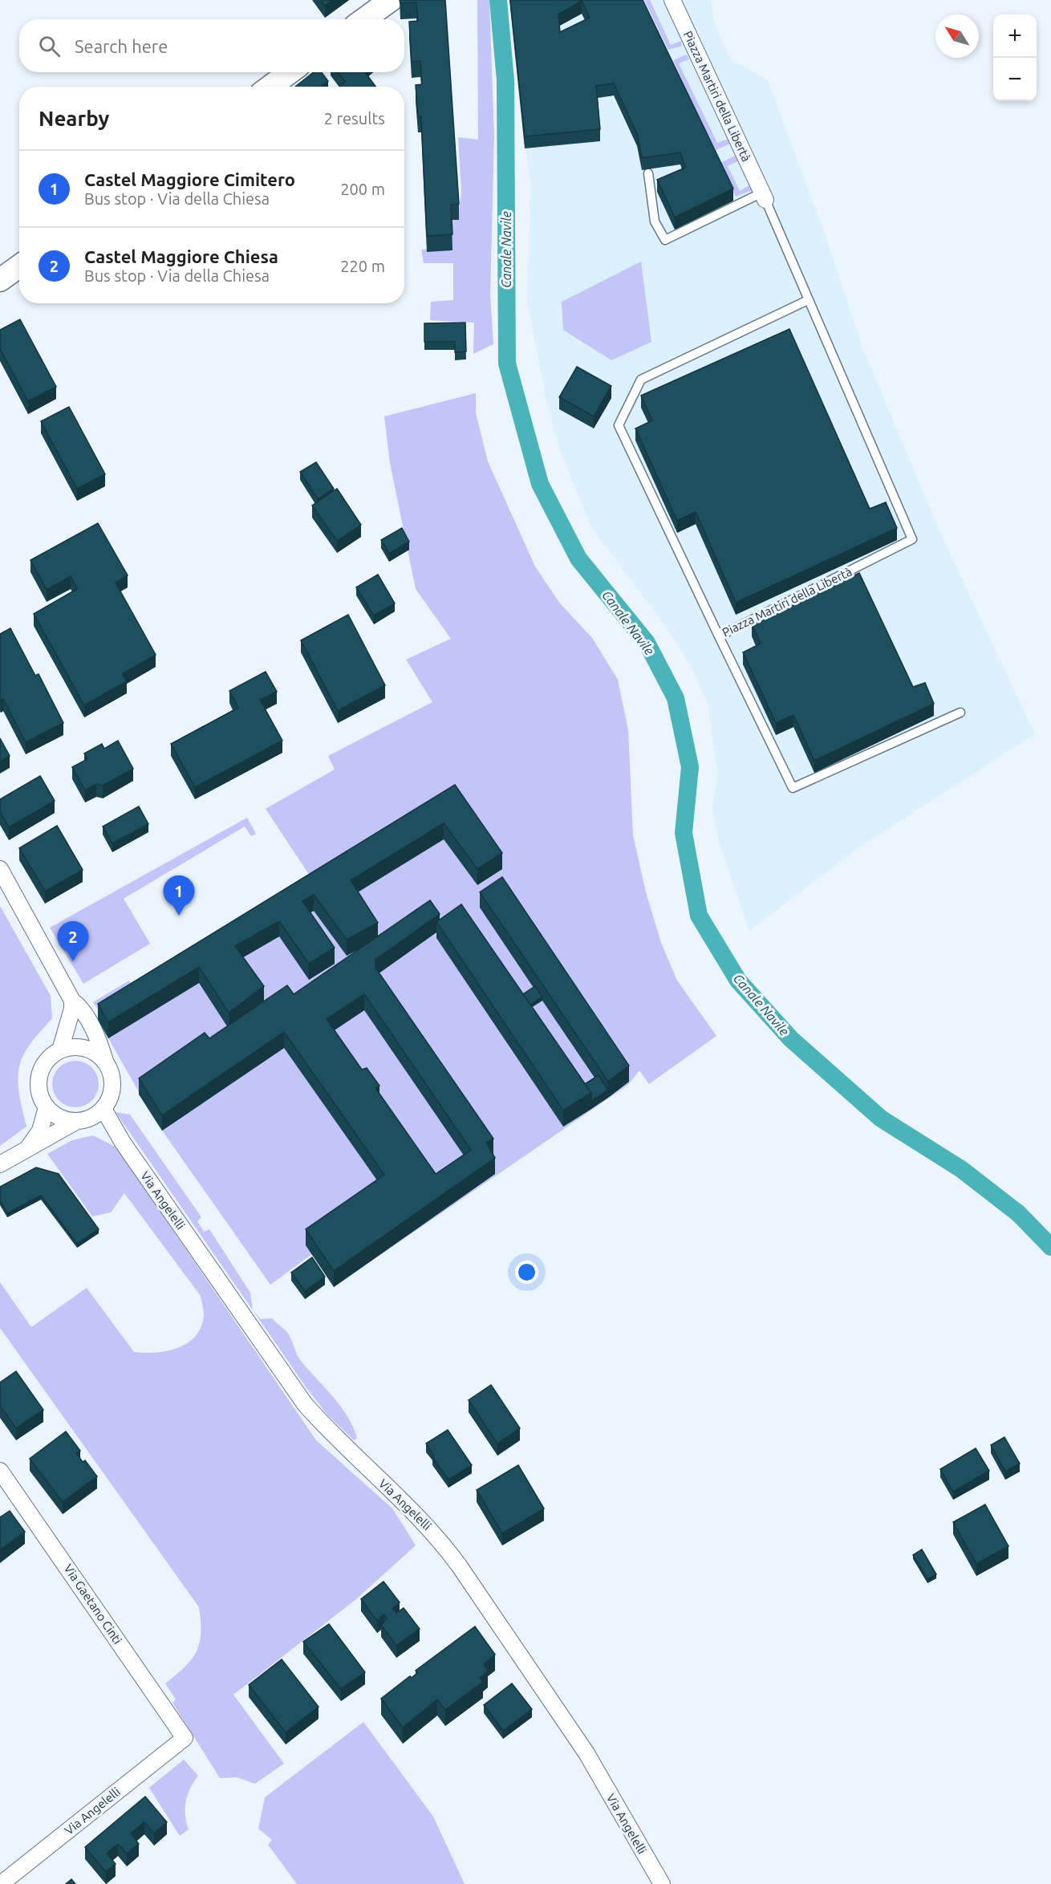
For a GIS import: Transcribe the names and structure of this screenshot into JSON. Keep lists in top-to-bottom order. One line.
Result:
{"streets":{"street":["Piazza Martiri della Libertà","Via Angelelli","Via Gaetano Cinti"]},"crossings":[["Via Angelelli","Via Gaetano Cinti"]],"water":["Canale Navile"],"north":"top left","page":{"map_buttons":["+","−"],"search":"Search here","heading":["Nearby","2 results"],"list":[{"mark":"1","name":"Castel Maggiore Cimitero","note":"Bus stop · Via della Chiesa","value":"200 m"},{"mark":"2","name":"Castel Maggiore Chiesa","note":"Bus stop · Via della Chiesa","value":"220 m"}],"pins":["1","2"]}}
